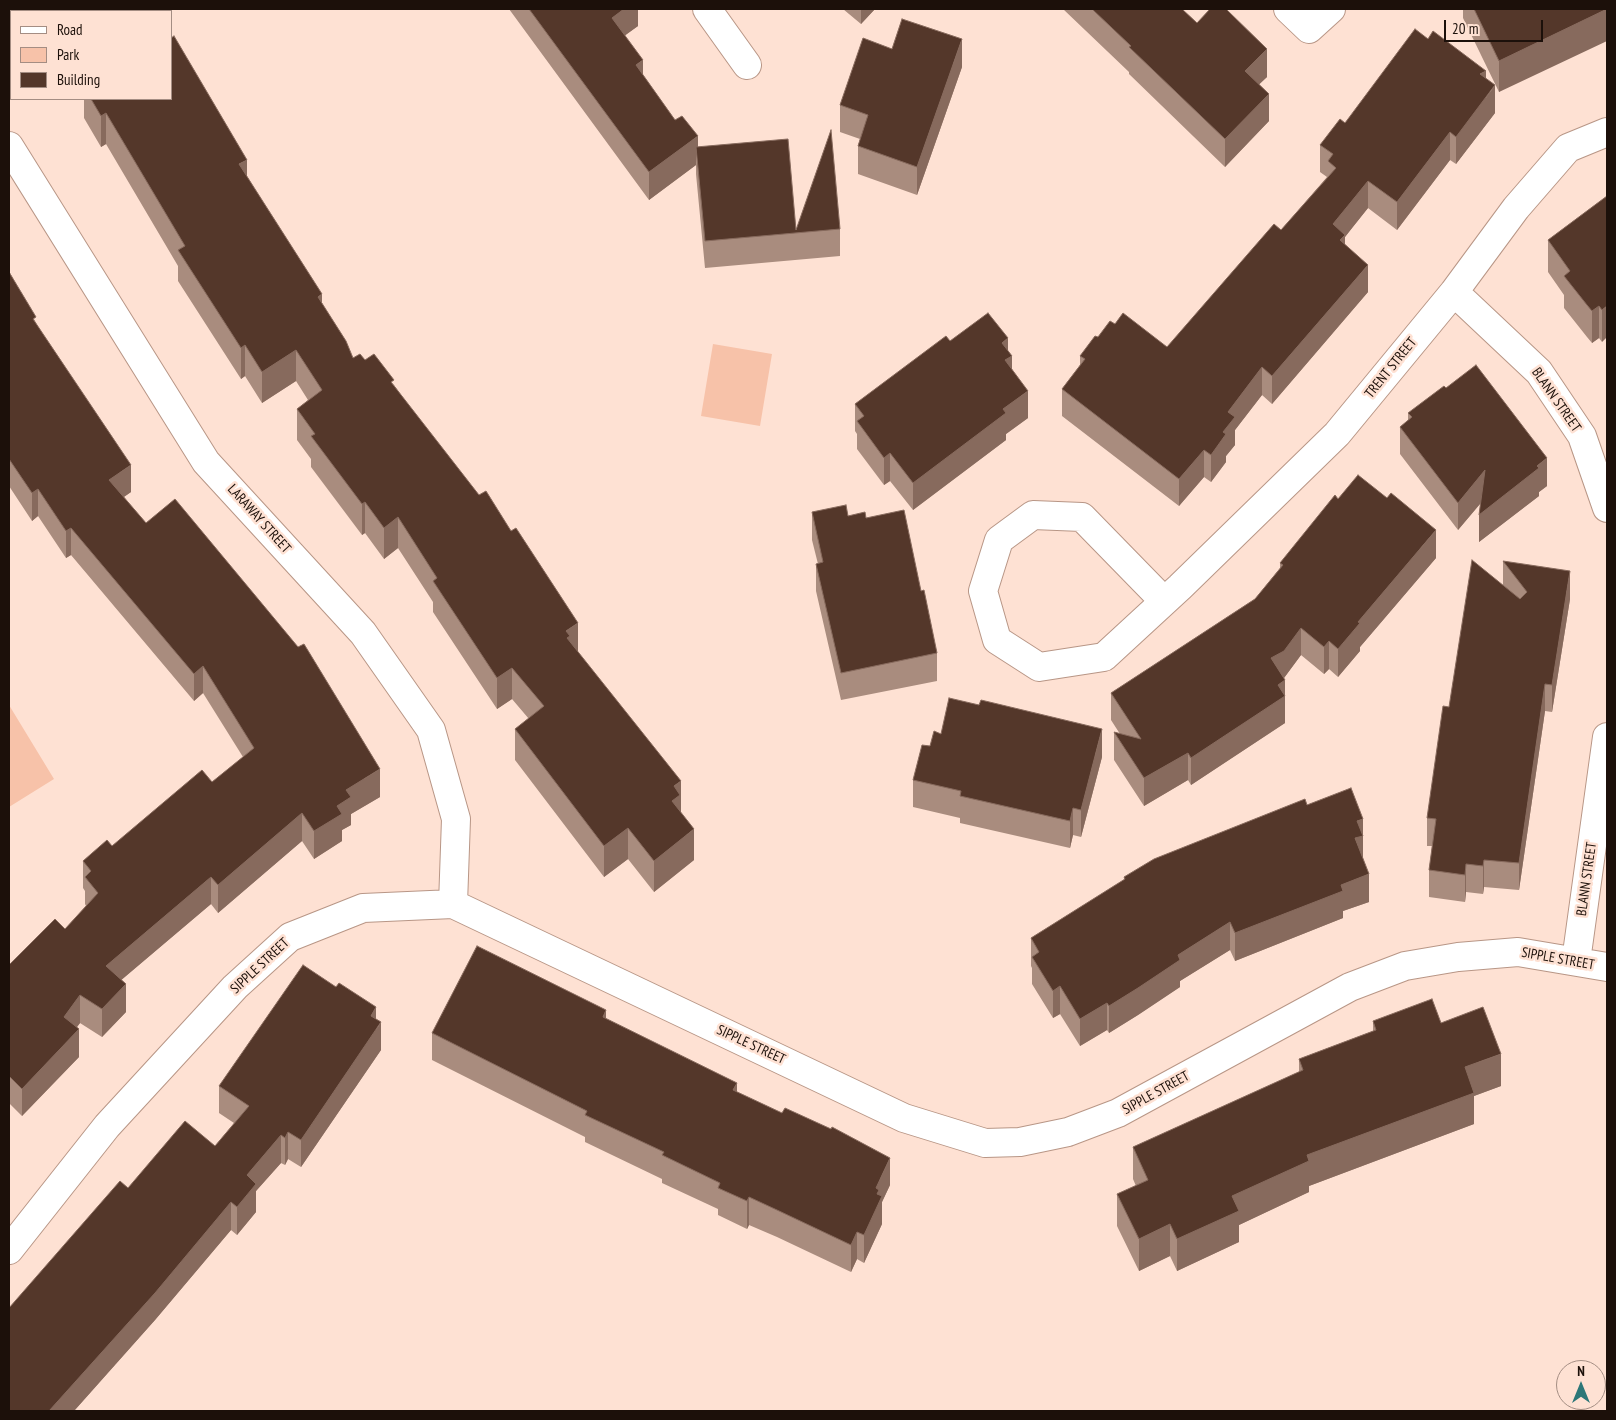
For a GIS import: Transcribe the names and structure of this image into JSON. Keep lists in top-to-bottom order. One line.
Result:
{"streets":{"street":["TRENT STREET","BLANN STREET","LARAWAY STREET","SIPPLE STREET"]},"crossings":[["TRENT STREET","BLANN STREET"],["BLANN STREET","SIPPLE STREET"],["LARAWAY STREET","SIPPLE STREET"]],"legend":["Road","Park","Building"],"scale_bar":"20 m","north":"top"}
